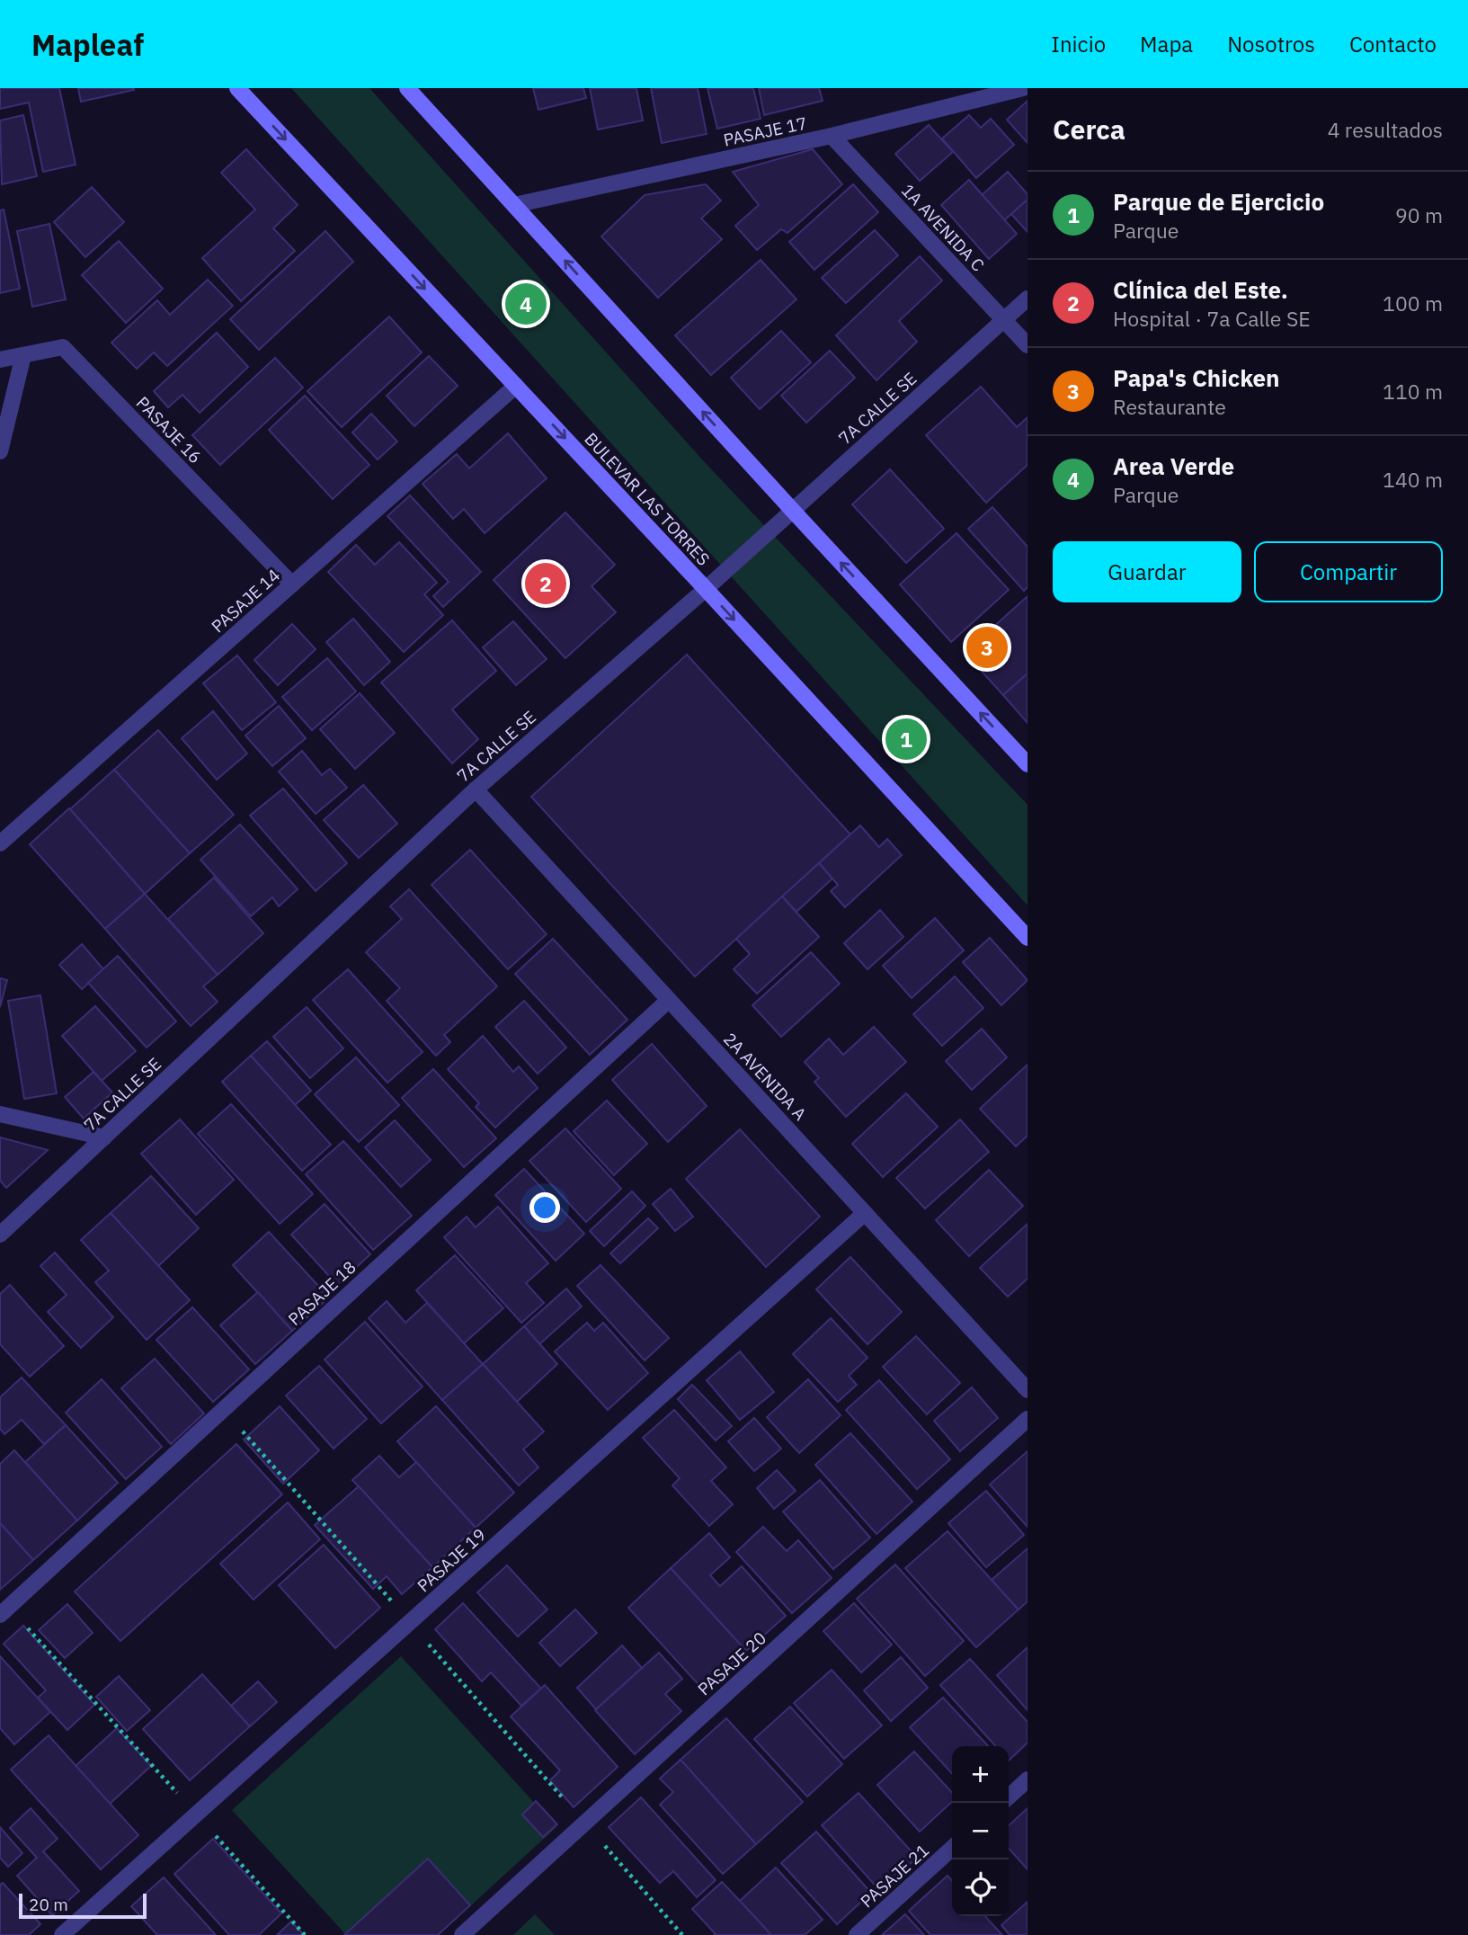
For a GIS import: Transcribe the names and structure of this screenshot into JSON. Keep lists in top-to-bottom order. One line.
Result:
{"streets":{"street":["PASAJE 17","1A AVENIDA C","7A CALLE SE","PASAJE 16","BULEVAR LAS TORRES","PASAJE 14","2A AVENIDA A","PASAJE 18","PASAJE 19","PASAJE 20","PASAJE 21"]},"crossings":[["PASAJE 17","1A AVENIDA C"],["1A AVENIDA C","7A CALLE SE"],["7A CALLE SE","BULEVAR LAS TORRES"],["7A CALLE SE","2A AVENIDA A"],["PASAJE 16","PASAJE 14"],["BULEVAR LAS TORRES","PASAJE 14"],["2A AVENIDA A","PASAJE 18"],["2A AVENIDA A","PASAJE 19"]],"scale_bar":"20 m","page":{"header":"Mapleaf","nav":["Inicio","Mapa","Nosotros","Contacto"],"heading":["Cerca","4 resultados"],"list":[{"mark":"1","name":"Parque de Ejercicio","note":"Parque","value":"90 m"},{"mark":"2","name":"Clínica del Este.","note":"Hospital · 7a Calle SE","value":"100 m"},{"mark":"3","name":"Papa's Chicken","note":"Restaurante","value":"110 m"},{"mark":"4","name":"Area Verde","note":"Parque","value":"140 m"}],"pins":["4","2","3","1"],"buttons":["Guardar","Compartir"],"map_buttons":["+","−"],"scale":"20 m"}}
